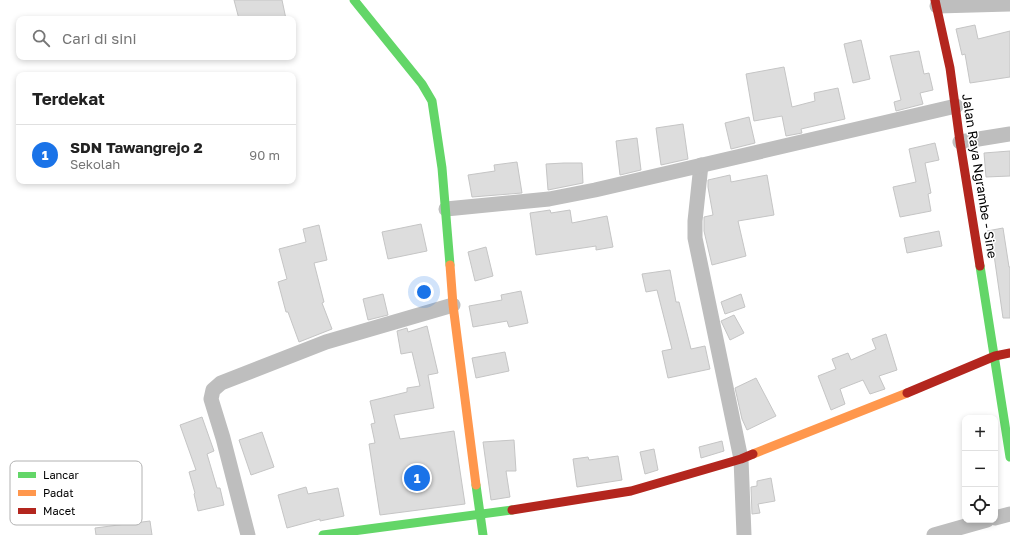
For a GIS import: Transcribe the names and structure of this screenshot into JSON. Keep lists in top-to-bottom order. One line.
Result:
{"streets":{"street":["Jalan Raya Ngrambe - Sine"]},"legend":["Lancar","Padat","Macet"],"page":{"search":"Cari di sini","heading":"Terdekat","list":[{"mark":"1","name":"SDN Tawangrejo 2","note":"Sekolah","value":"90 m"}],"map_buttons":["+","−"],"pins":"1"}}
